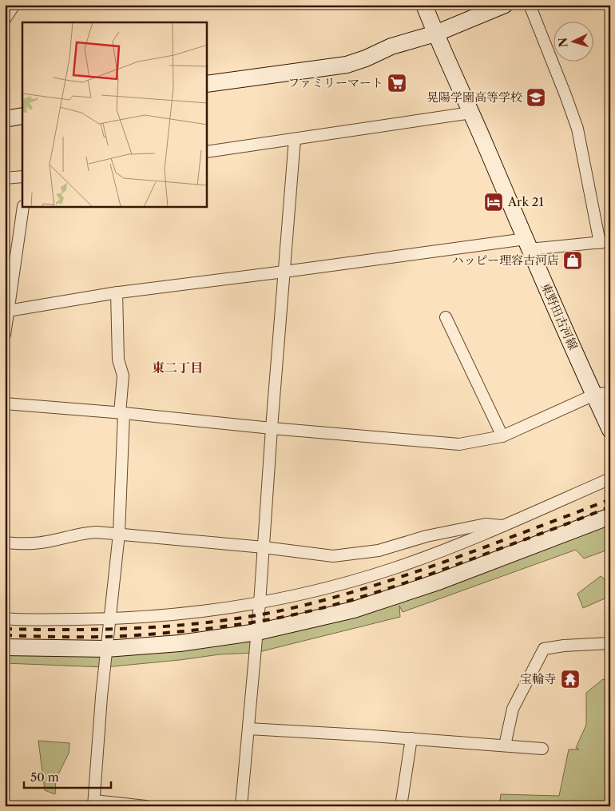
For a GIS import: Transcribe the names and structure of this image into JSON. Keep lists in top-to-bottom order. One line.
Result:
{"streets":{"street":["東野田古河線"]},"districts":["東二丁目"],"places":{"supermarket":["ファミリーマート"],"school or university":["晃陽学園高等学校"],"hotel":["Ark 21"],"shop":["ハッピー理容古河店"],"temple":["宝輪寺"]},"scale_bar":"50 m","north":"left"}
